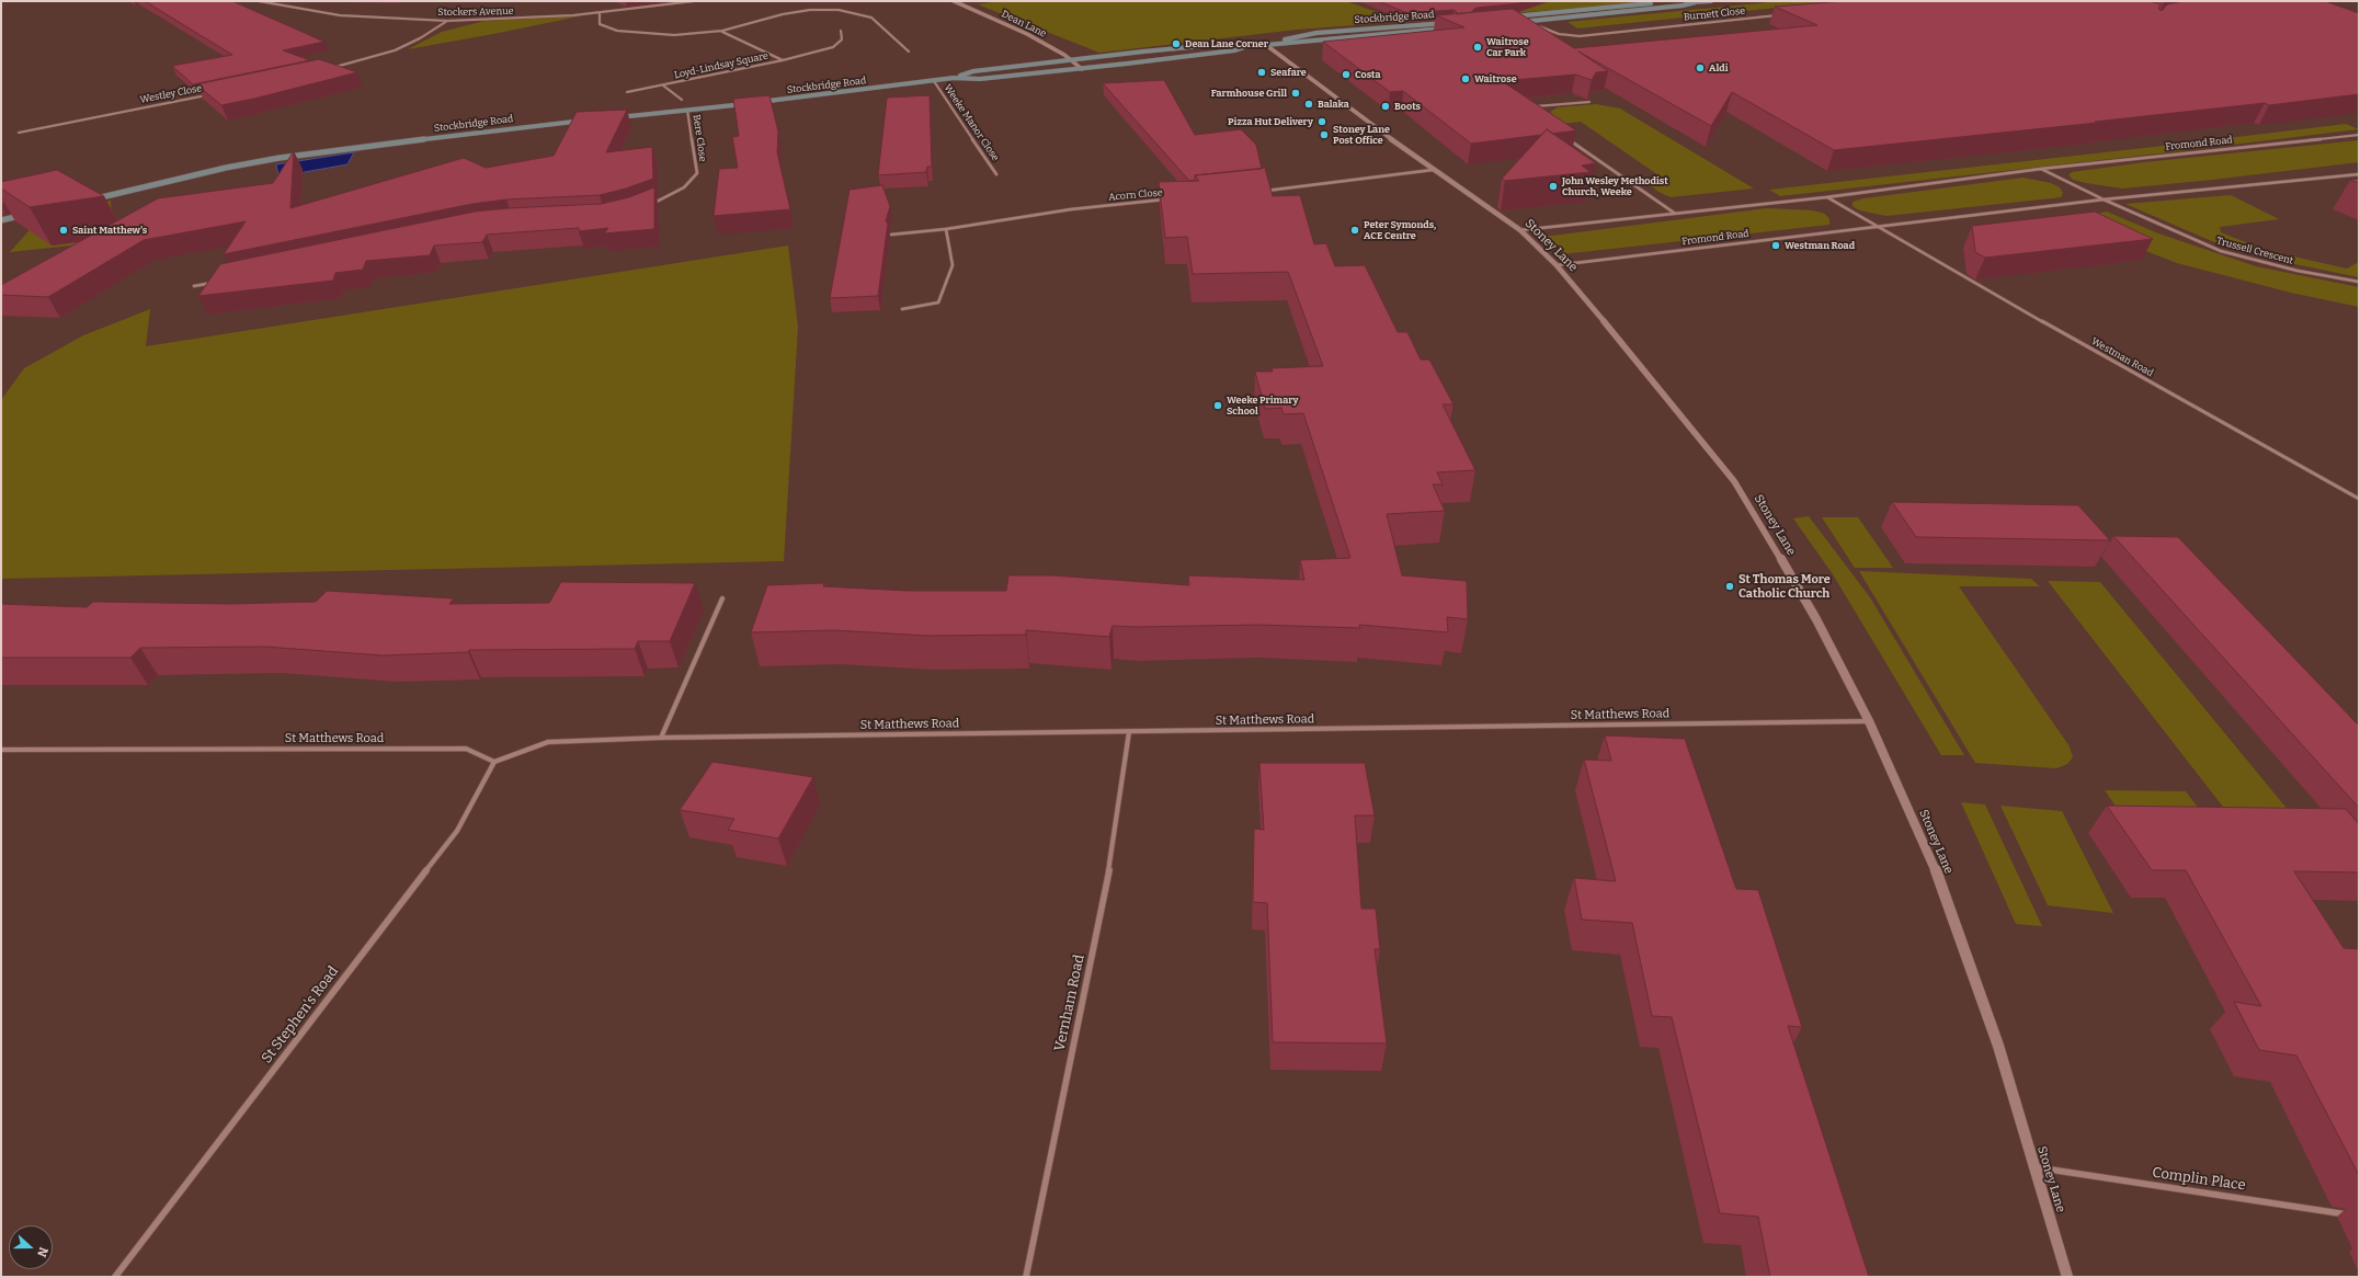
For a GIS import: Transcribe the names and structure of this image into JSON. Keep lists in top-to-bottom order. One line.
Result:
{"streets":{"main road":["Stockbridge Road"],"street":["Stockers Avenue","Burnett Close","Dean Lane","Loyd-Lindsay Square","Westley Close","Weeke Manor Close","Bere Close","Fromond Road","Acorn Close","Stoney Lane","Trussell Crescent","Westman Road","St Matthews Road","Vernham Road","St Stephen's Road","Complin Place"]},"crossings":[["Stockbridge Road","Dean Lane"],["Stockbridge Road","Weeke Manor Close"],["Stockbridge Road","Bere Close"],["Stockbridge Road","Stoney Lane"],["Fromond Road","Stoney Lane"],["Fromond Road","Trussell Crescent"],["Fromond Road","Westman Road"],["Stoney Lane","St Matthews Road"],["Stoney Lane","Complin Place"],["St Matthews Road","Vernham Road"],["St Matthews Road","St Stephen's Road"]],"places":["Dean Lane Corner","Waitrose Car Park","Aldi","Seafare","Costa","Waitrose","Farmhouse Grill","Balaka","Boots","Pizza Hut Delivery","Stoney Lane Post Office","John Wesley Methodist Church, Weeke","Saint Matthew's","Peter Symonds, ACE Centre","Westman Road","Weeke Primary School","St Thomas More Catholic Church"],"north":"right"}
